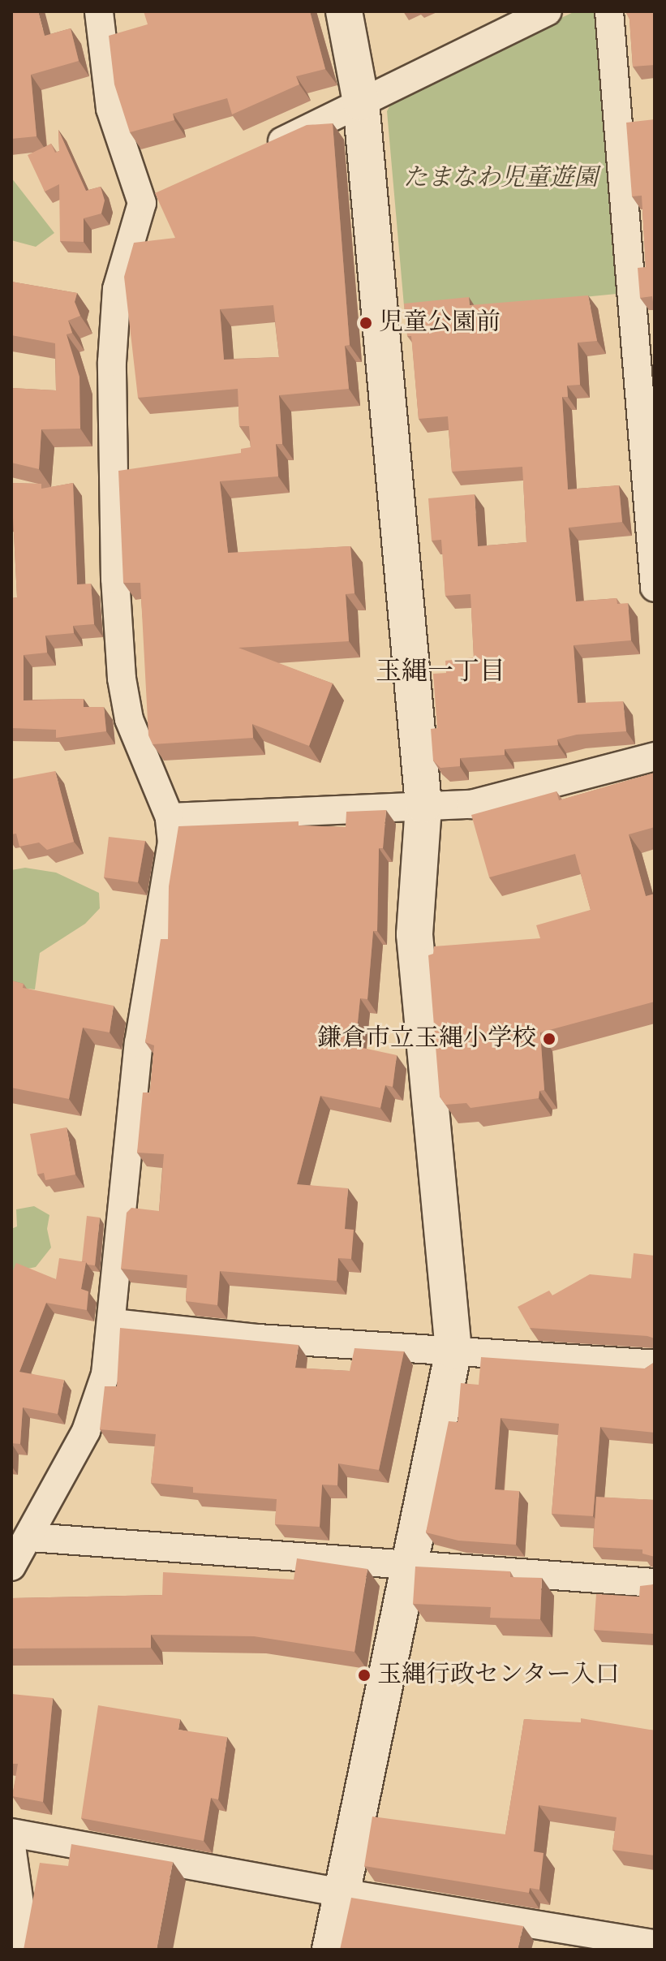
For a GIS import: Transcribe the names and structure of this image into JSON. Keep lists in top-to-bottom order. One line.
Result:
{"districts":["玉縄一丁目"],"parks":["たまなわ児童遊園"],"places":["児童公園前","鎌倉市立玉縄小学校","玉縄行政センター入口"]}
